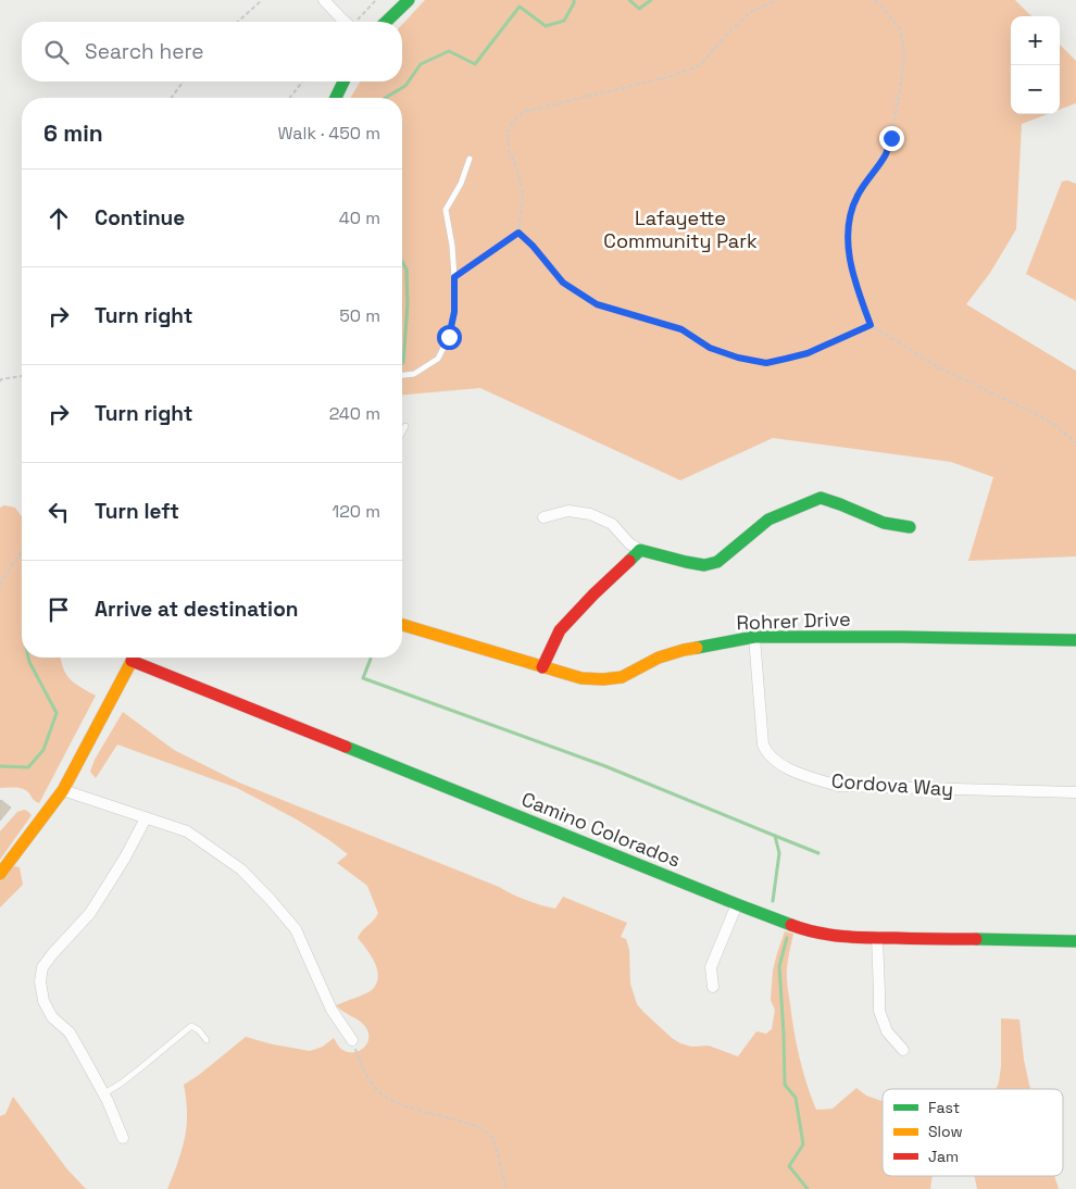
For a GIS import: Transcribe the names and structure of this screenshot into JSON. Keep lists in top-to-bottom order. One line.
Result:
{"streets":{"street":["Rohrer Drive","Cordova Way","Camino Colorados"]},"crossings":[["Rohrer Drive","Cordova Way"]],"parks":["Lafayette Community Park"],"legend":["Fast","Slow","Jam"],"page":{"map_buttons":["+","−"],"search":"Search here","heading":["6 min","Walk · 450 m"],"list":[["Continue","40 m"],["Turn right","50 m"],["Turn right","240 m"],["Turn left","120 m"],"Arrive at destination"]}}
